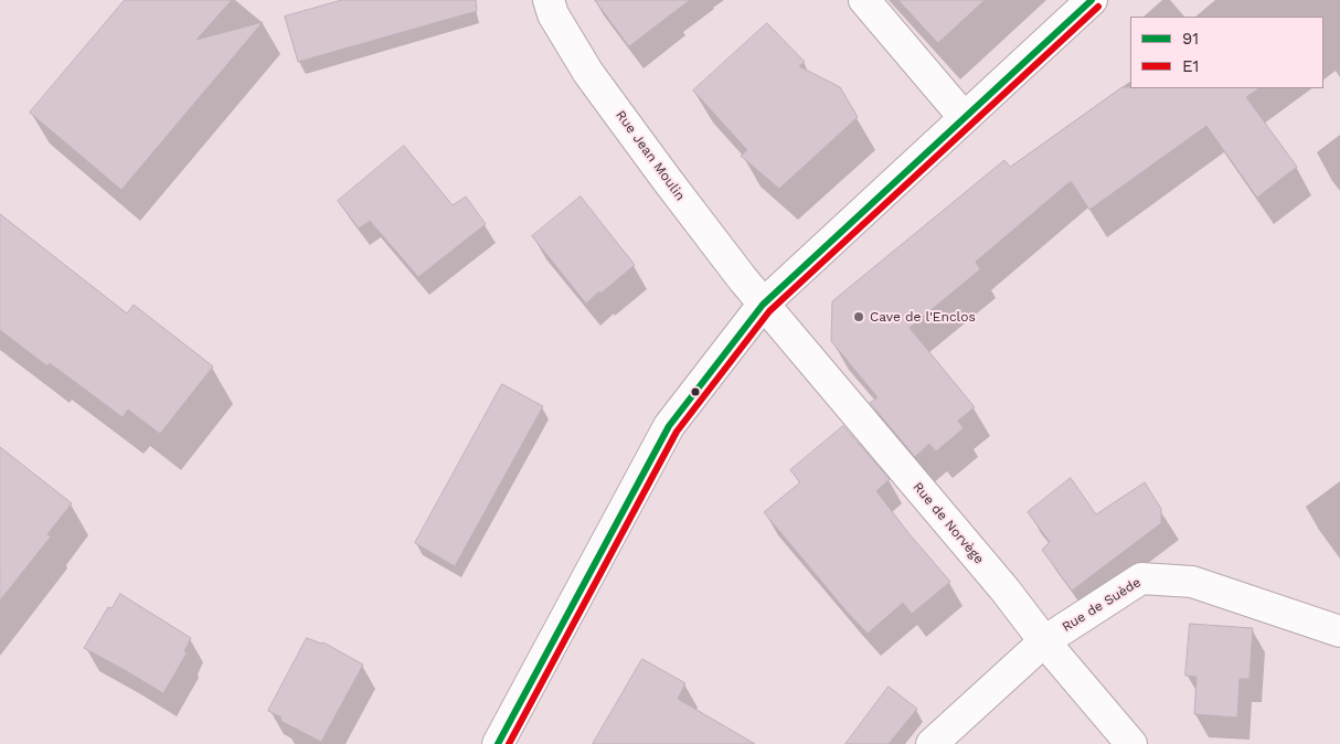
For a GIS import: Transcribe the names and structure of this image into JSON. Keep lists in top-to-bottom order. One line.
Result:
{"streets":{"street":["Rue Jean Moulin","Rue de Norvège","Rue de Suède"]},"crossings":[["Rue Jean Moulin","Rue de Norvège"],["Rue de Norvège","Rue de Suède"]],"places":["Cave de l'Enclos"],"lines":["transit line 91","transit line E1"],"legend":["91","E1"]}
